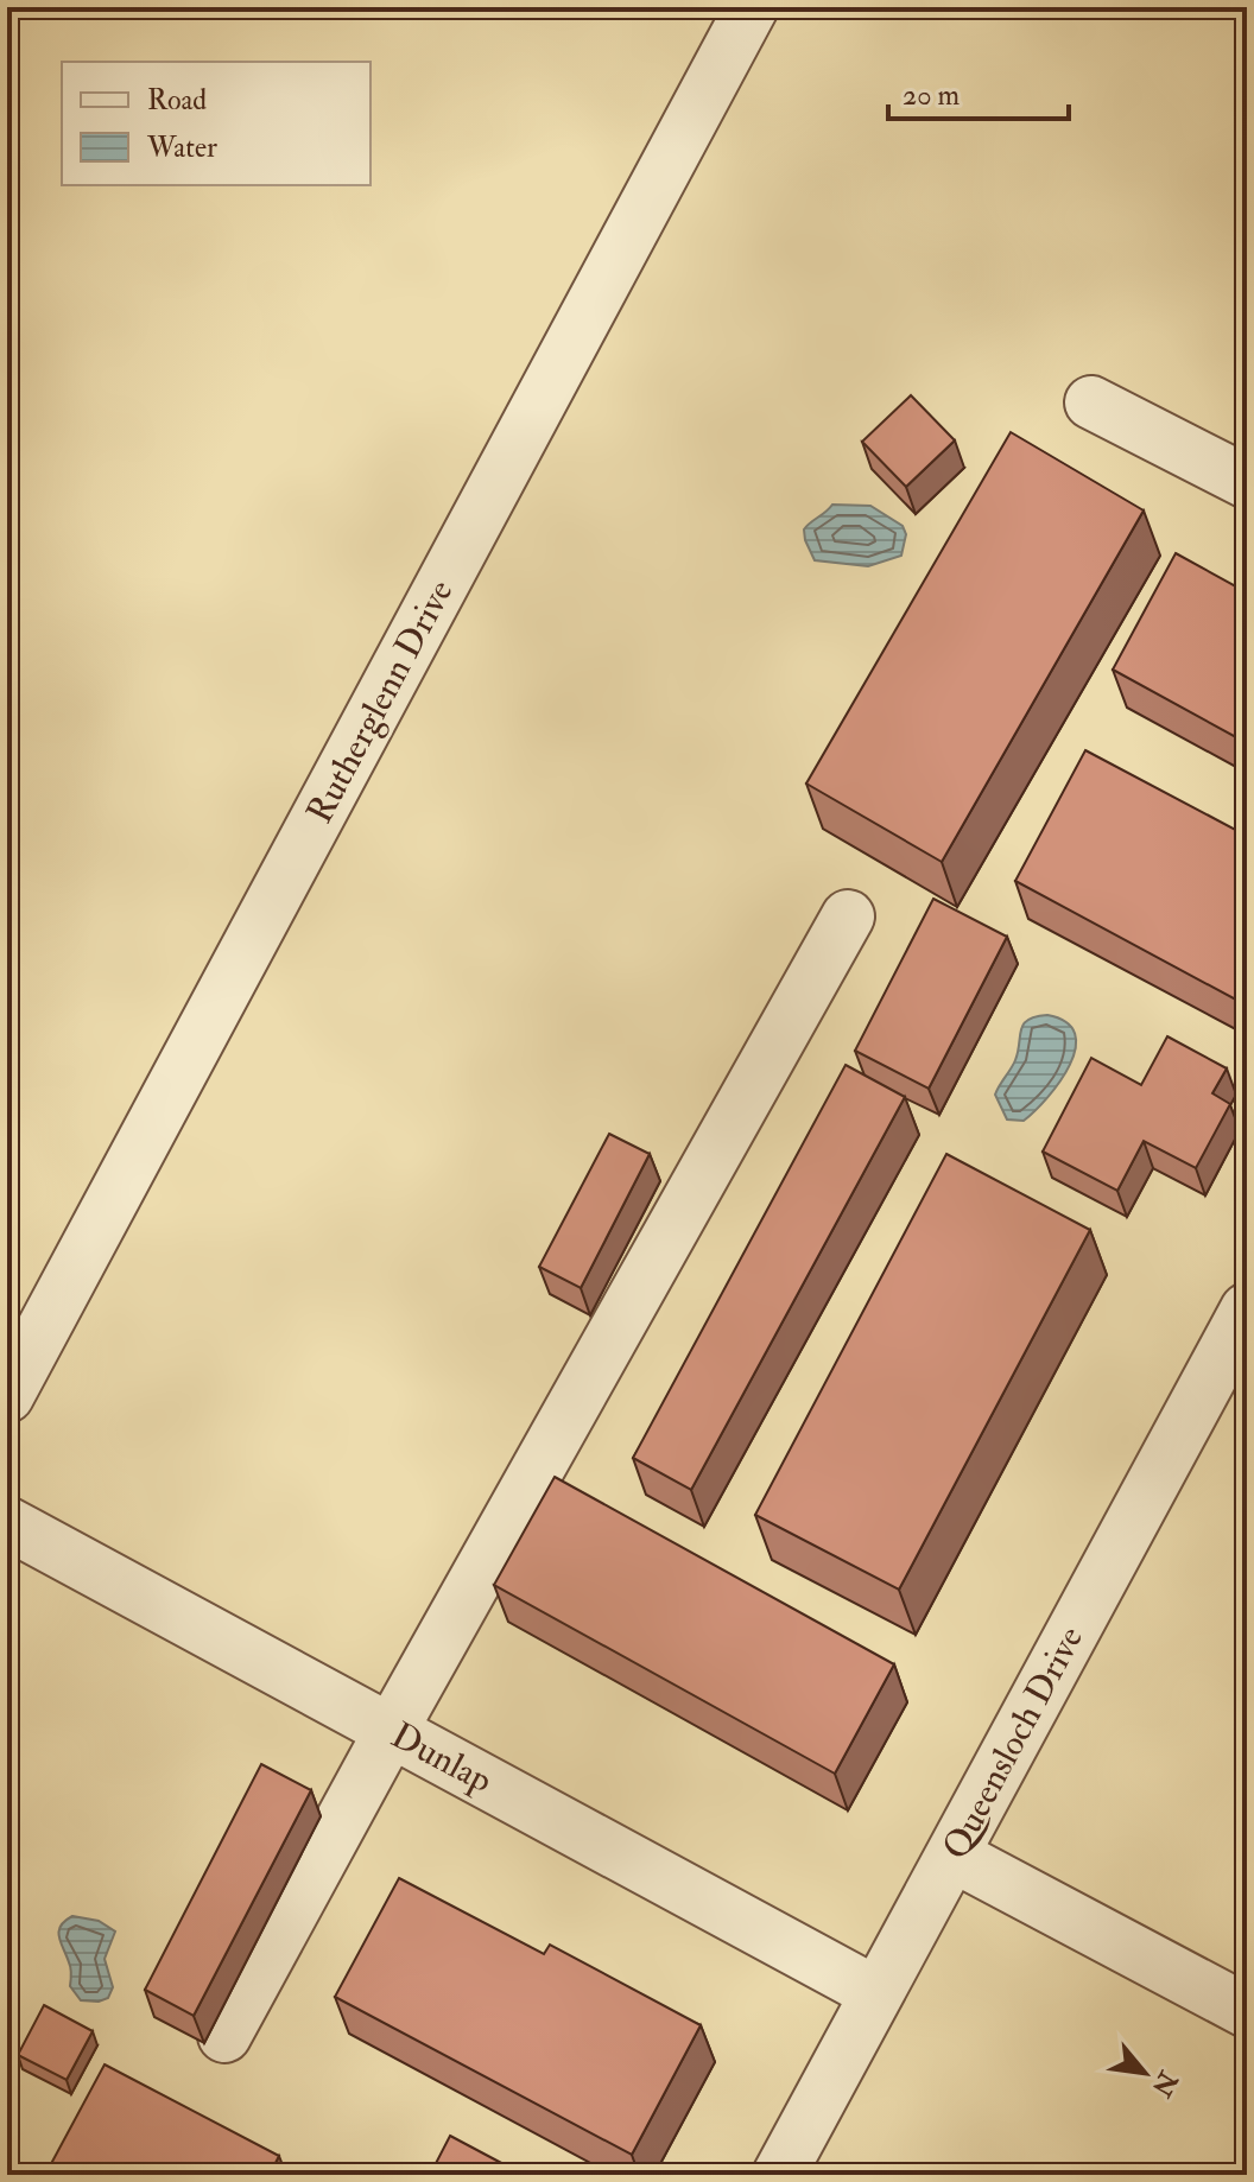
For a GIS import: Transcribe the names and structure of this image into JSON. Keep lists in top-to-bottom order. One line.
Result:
{"streets":{"street":["Rutherglenn Drive","Queensloch Drive","Dunlap"]},"crossings":[["Queensloch Drive","Dunlap"]],"legend":["Road","Water"],"scale_bar":"20 m","north":"bottom right"}
